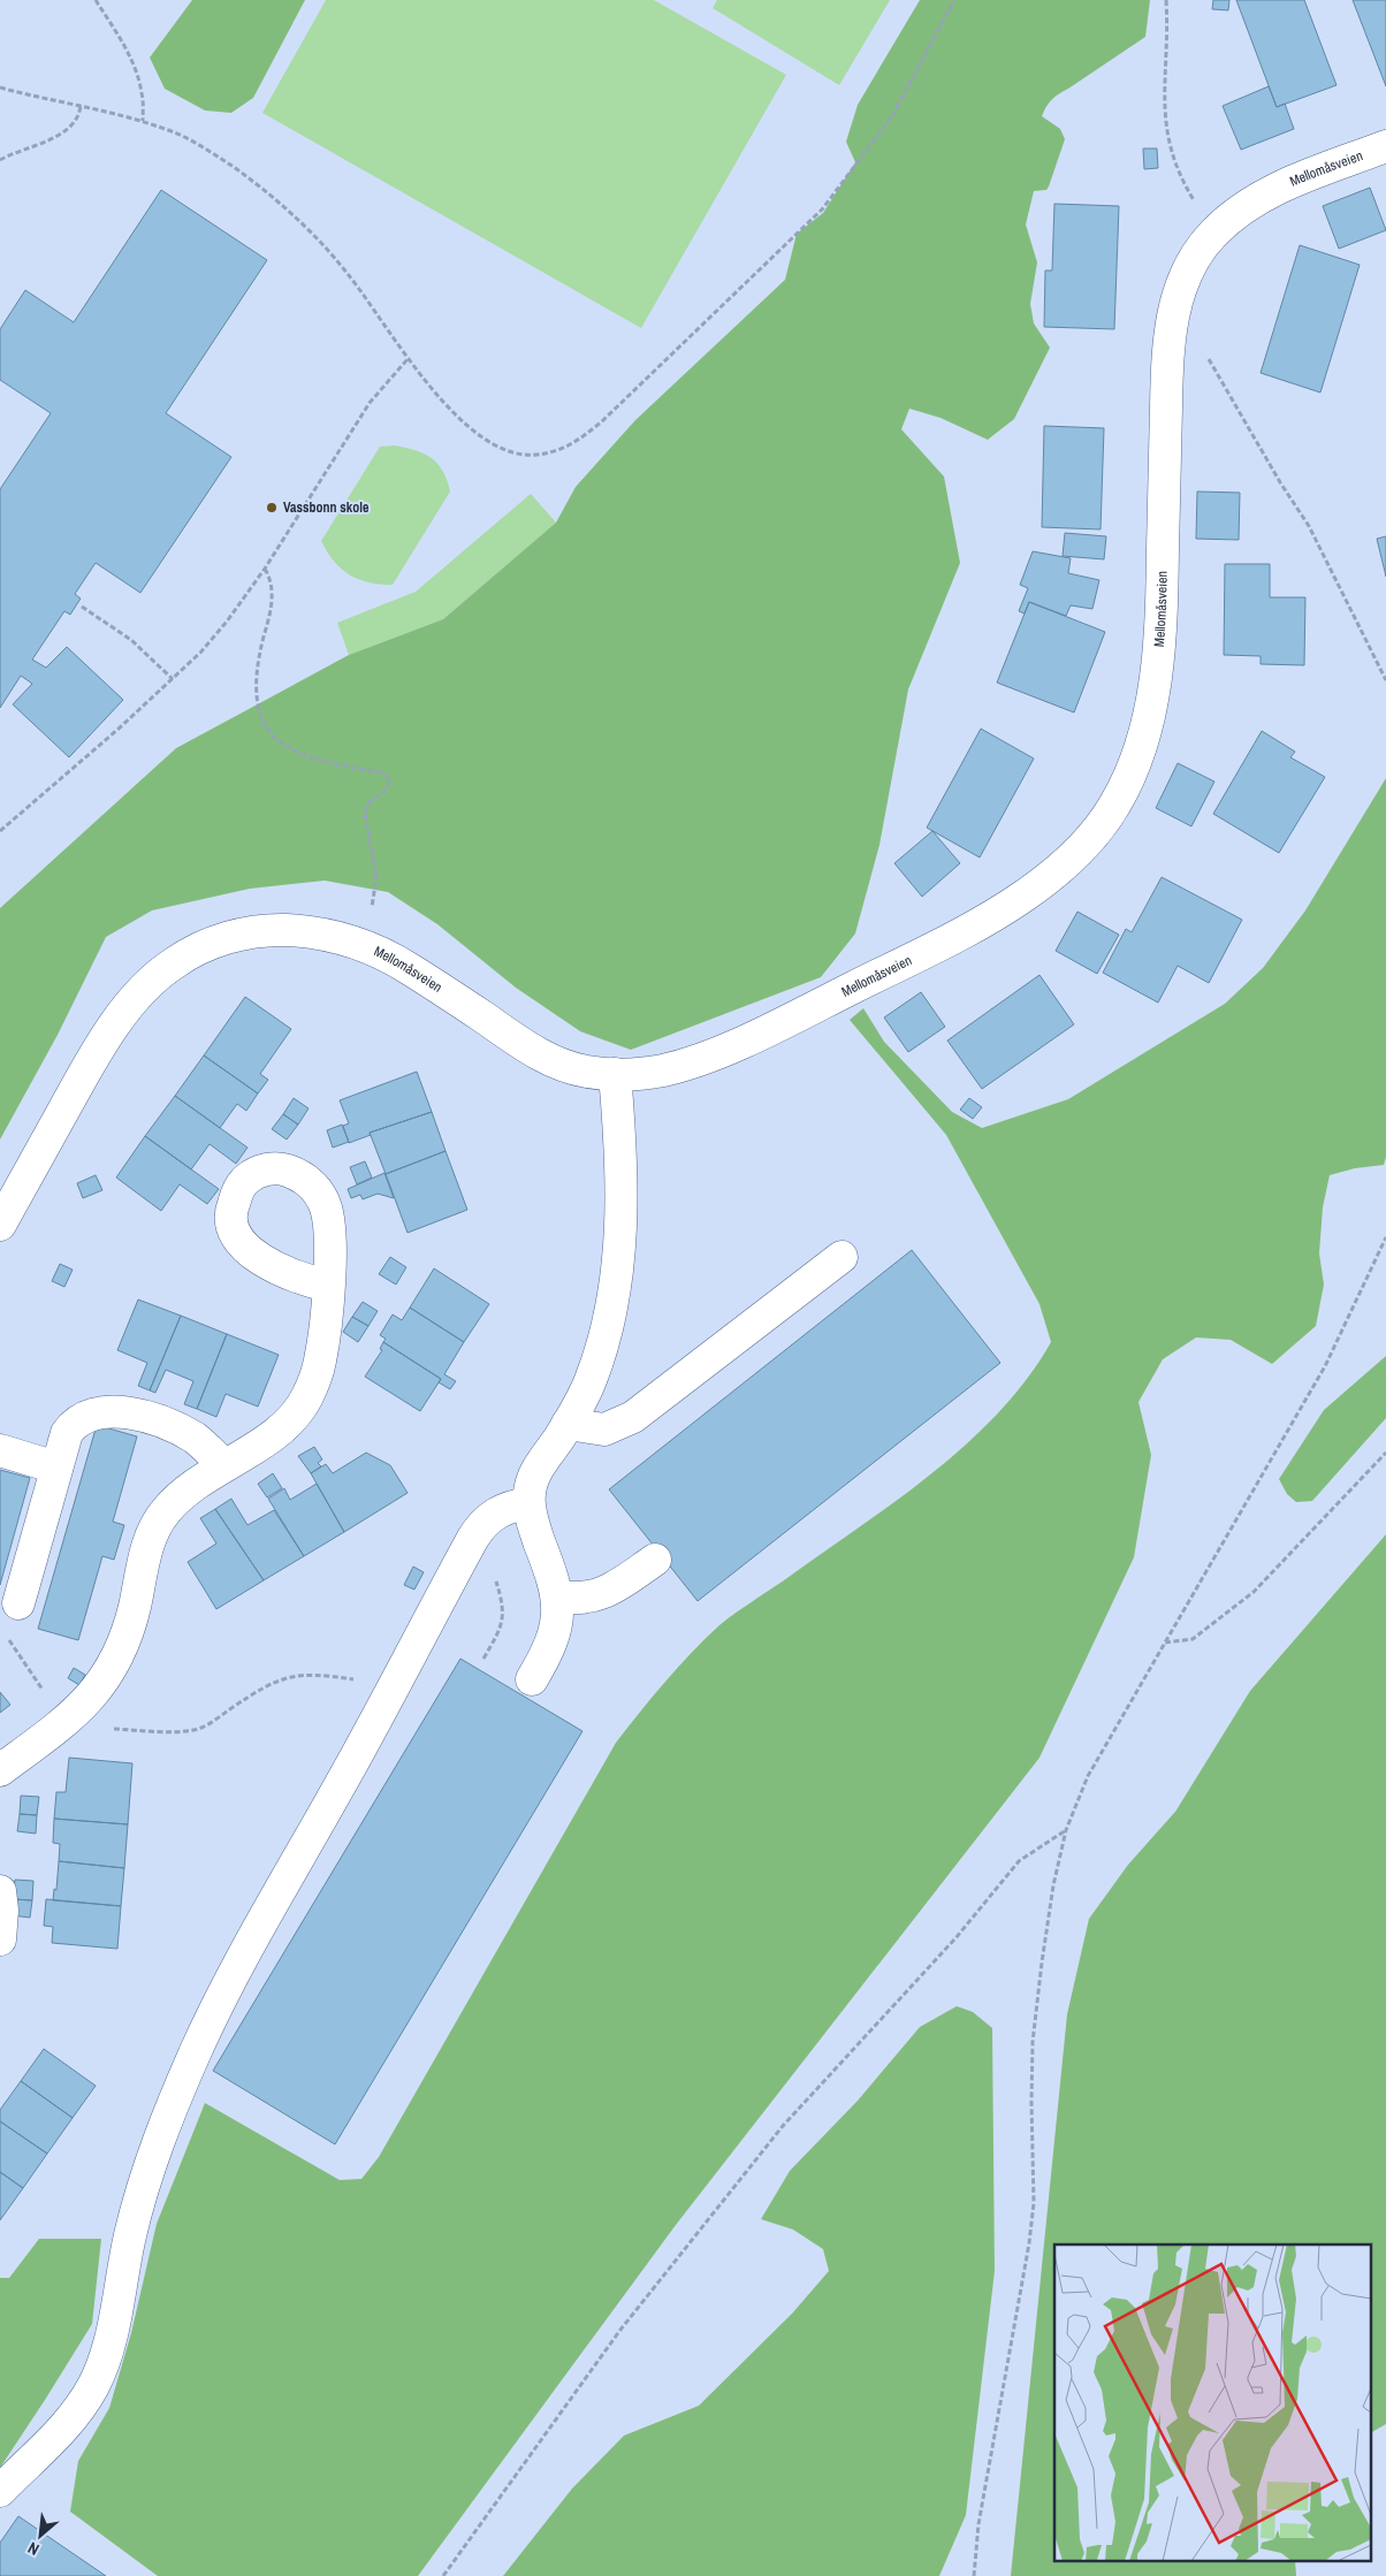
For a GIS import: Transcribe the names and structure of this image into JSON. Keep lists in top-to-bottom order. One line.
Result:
{"streets":{"street":["Mellomåsveien"]},"places":["Vassbonn skole"],"north":"bottom left"}
